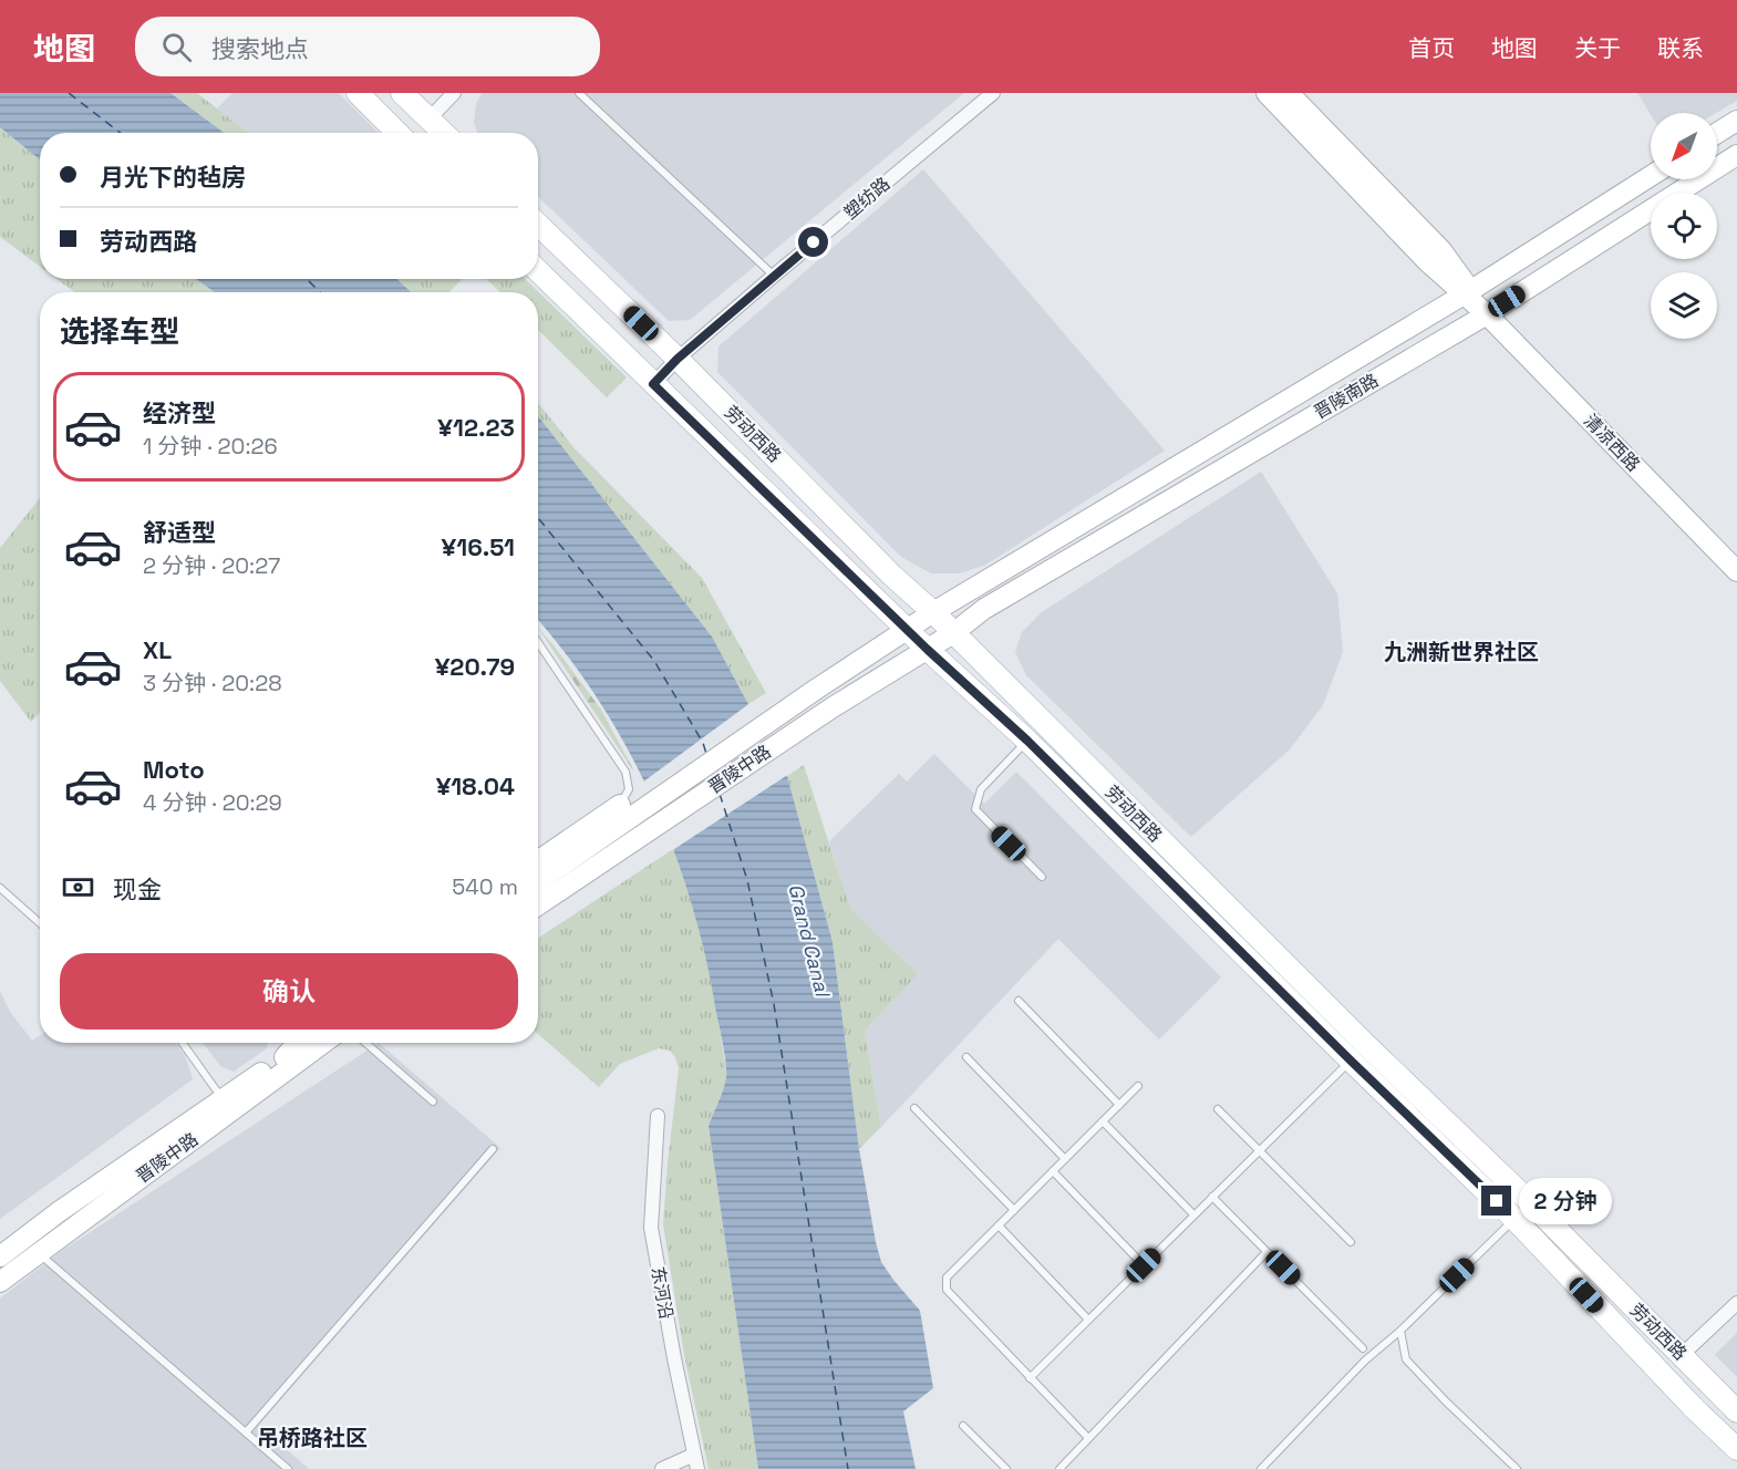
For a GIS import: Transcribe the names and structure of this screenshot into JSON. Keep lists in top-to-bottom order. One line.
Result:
{"streets":{"main road":["晋陵南路","劳动西路","清凉西路","晋陵中路"],"street":["塑纺路","东河沿"]},"crossings":[["塑纺路","劳动西路"],["晋陵南路","劳动西路"],["晋陵南路","清凉西路"],["晋陵南路","晋陵中路"],["劳动西路","晋陵中路"]],"districts":["九洲新世界社区","吊桥路社区"],"water":["Grand Canal"],"north":"bottom left","page":{"header":"地图","search":"搜索地点","nav":["首页","地图","关于","联系"],"banner":["月光下的毡房","劳动西路"],"heading":"选择车型","list":[{"name":"经济型","note":"1 分钟 · 20:26","value":"¥12.23"},{"name":"舒适型","note":"2 分钟 · 20:27","value":"¥16.51"},{"name":"XL","note":"3 分钟 · 20:28","value":"¥20.79"},{"name":"Moto","note":"4 分钟 · 20:29","value":"¥18.04"}],"pay":["现金","540 m"],"buttons":"确认","bubble":"2 分钟"}}
